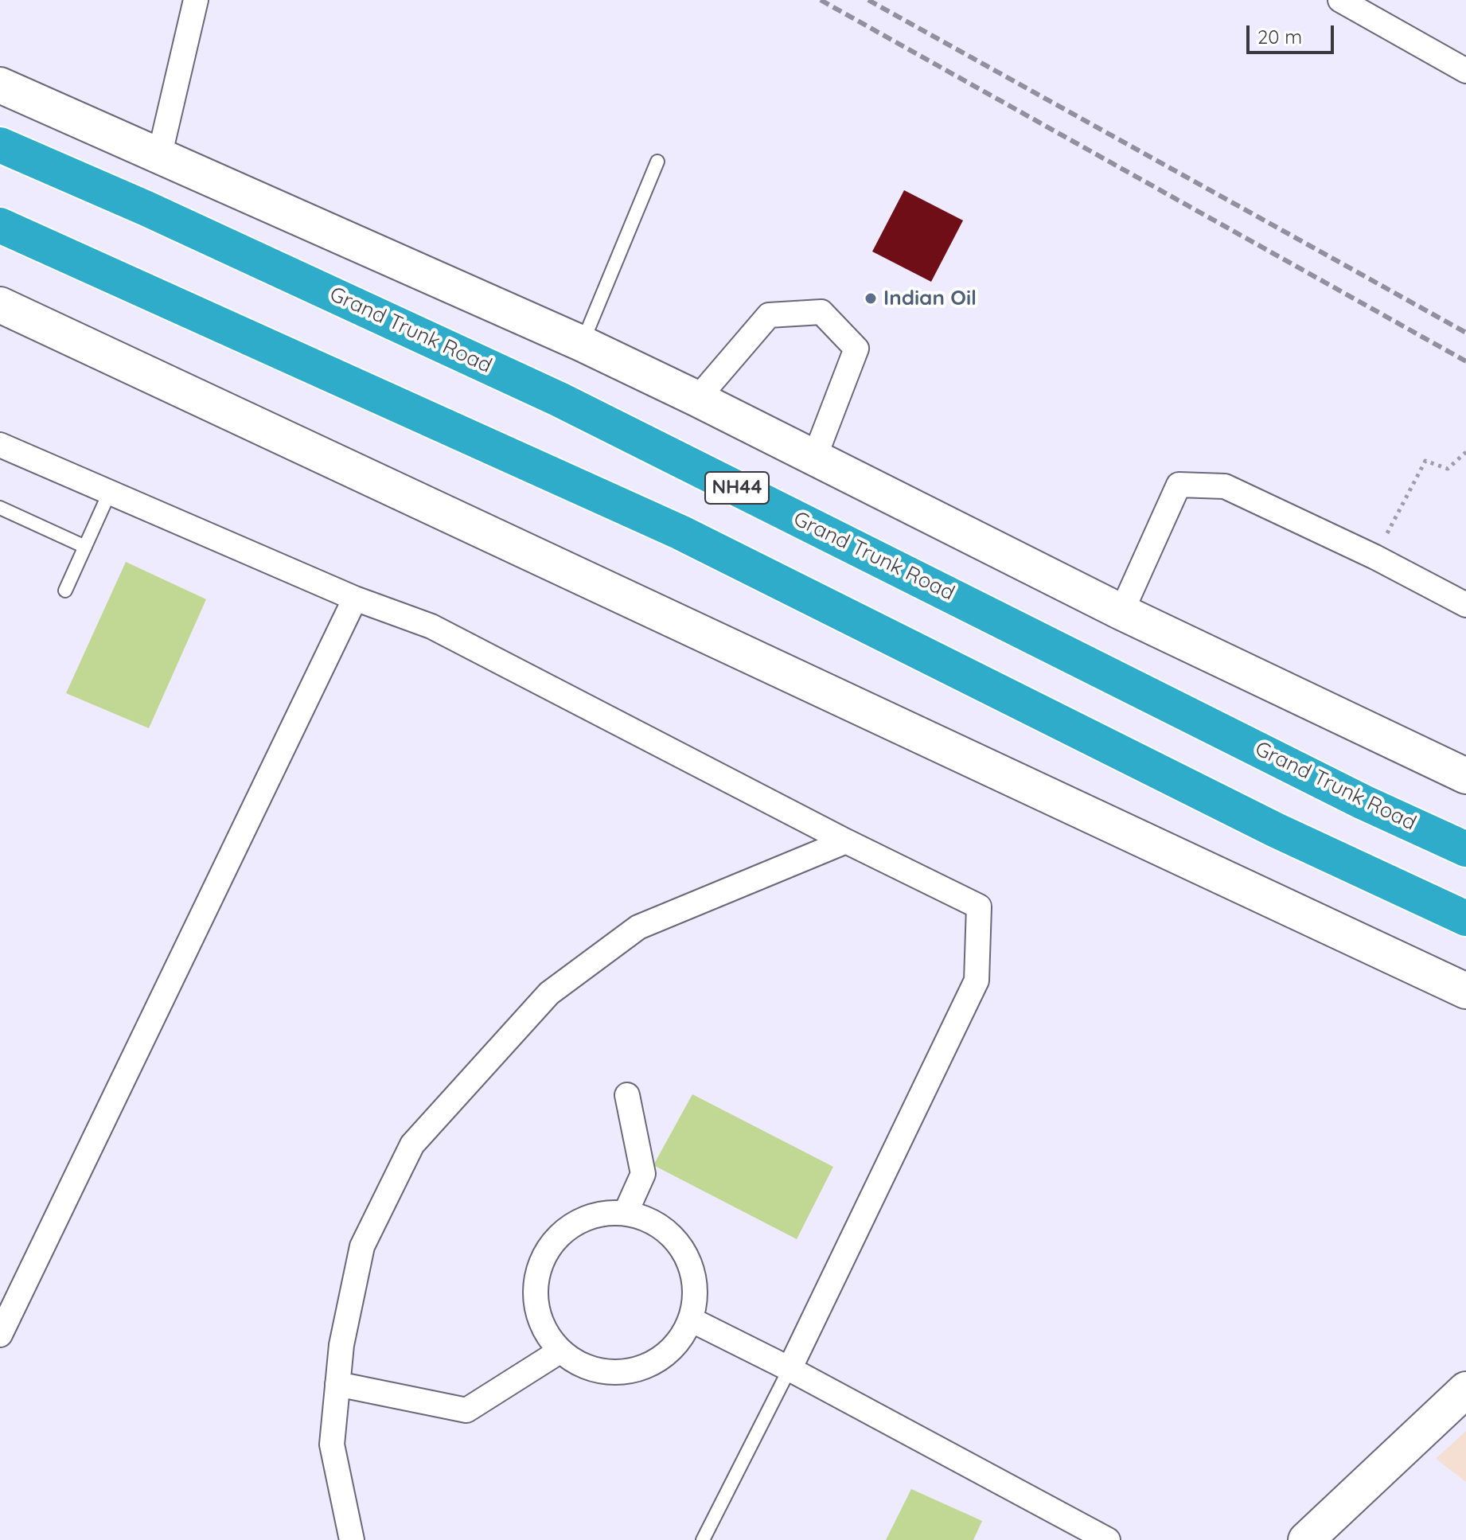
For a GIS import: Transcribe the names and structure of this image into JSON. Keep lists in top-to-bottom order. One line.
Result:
{"streets":{"highway":["Grand Trunk Road","NH44"]},"places":["Indian Oil"],"scale_bar":"20 m"}
